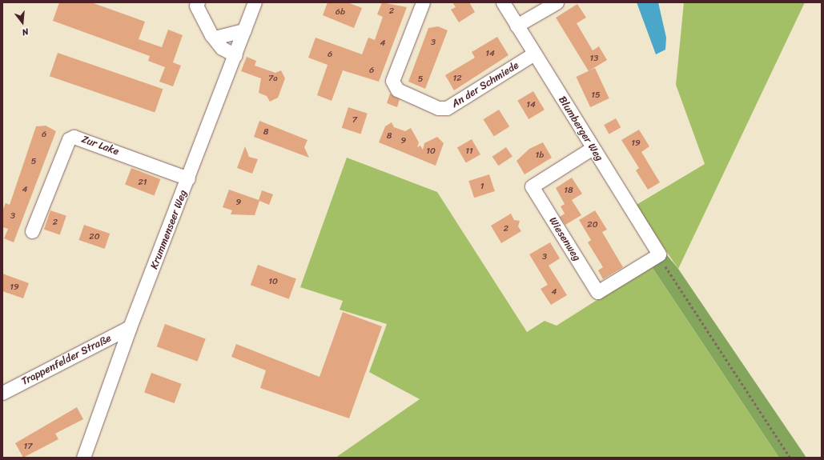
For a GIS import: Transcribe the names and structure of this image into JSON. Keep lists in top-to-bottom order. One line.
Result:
{"streets":{"street":["An der Schmiede","Blumberger Weg","Zur Lake","Krummenseer Weg","Wiesenweg","Trappenfelder Straße"]},"crossings":[["An der Schmiede","Blumberger Weg"],["Blumberger Weg","Wiesenweg"],["Zur Lake","Krummenseer Weg"],["Krummenseer Weg","Trappenfelder Straße"]],"house_numbers":["2","6b","3","4","14","6","13","6","7a","12","5","15","14","7","8","6","8","9","19","10","11","1b","5","21","1","4","18","9","3","2","20","2","20","3","10","19","4","17"],"north":"bottom"}
